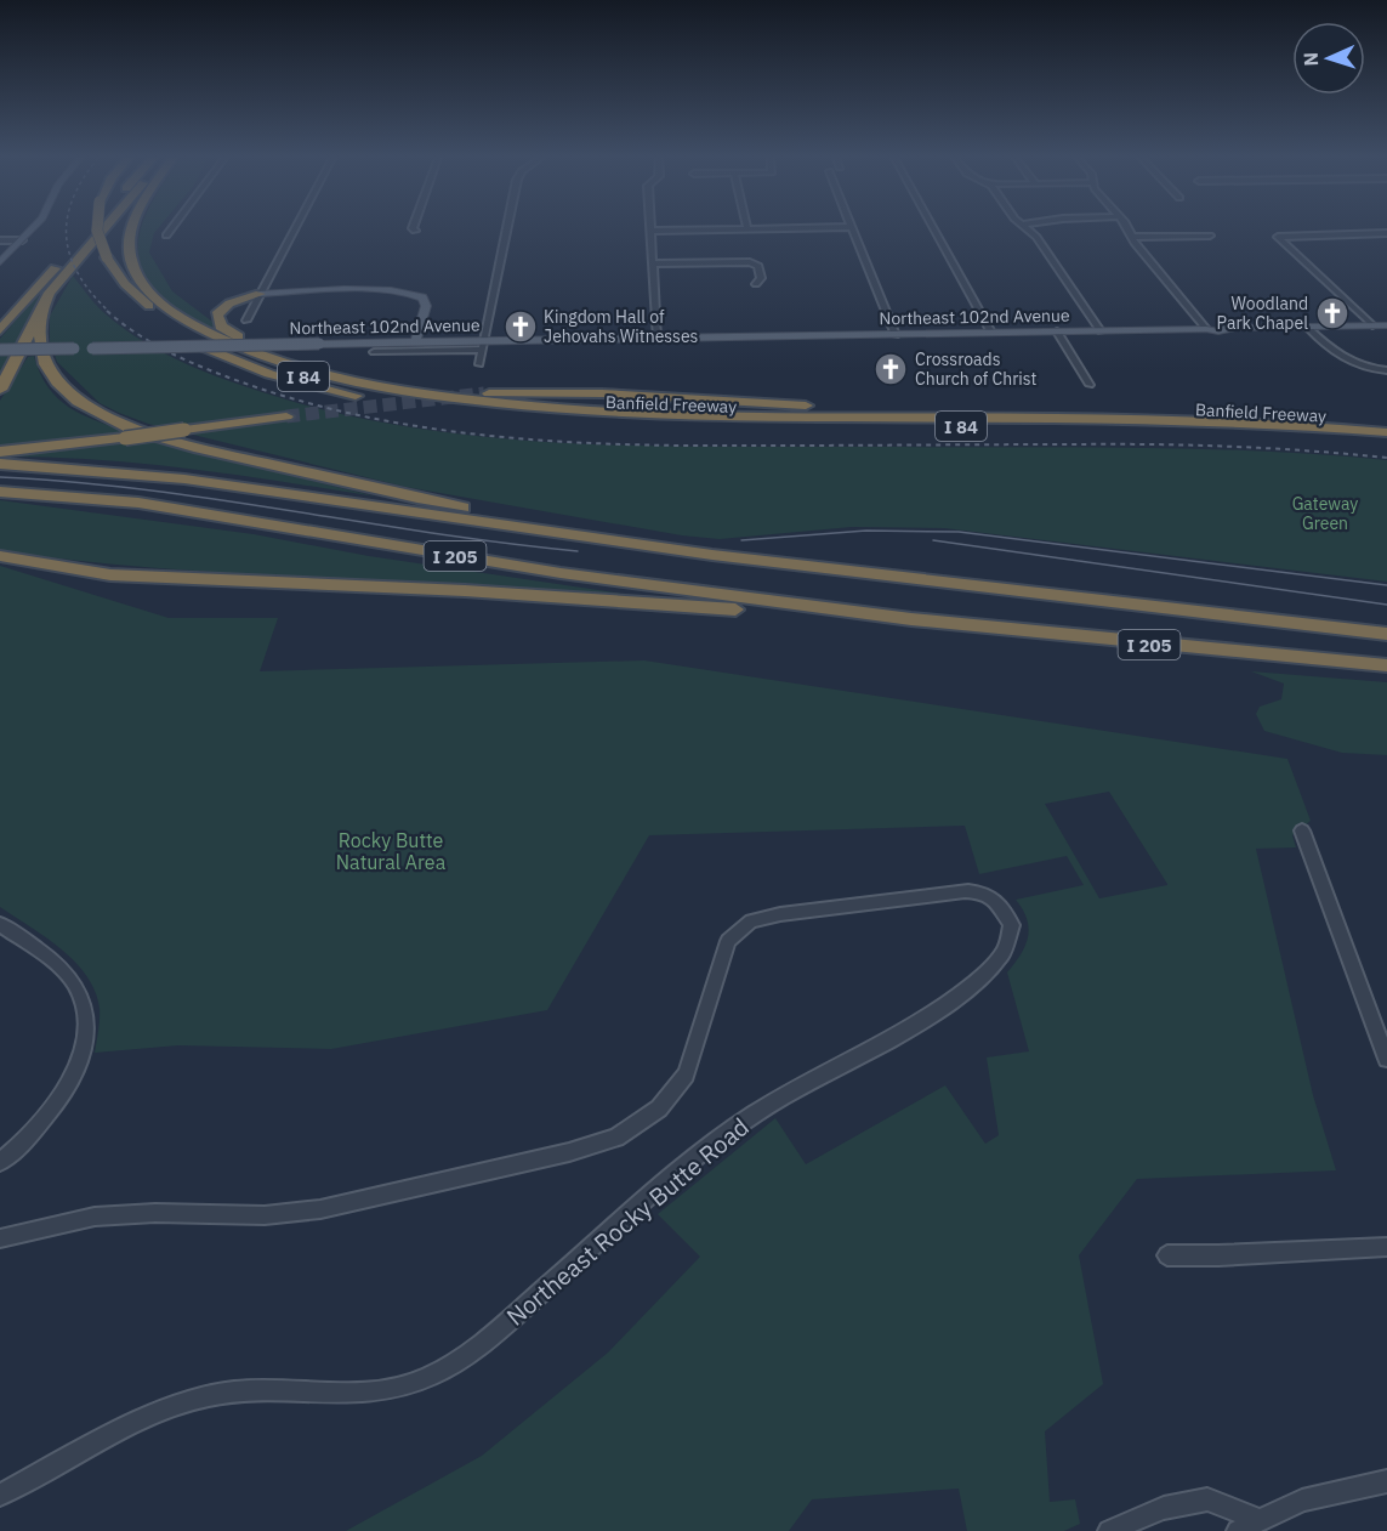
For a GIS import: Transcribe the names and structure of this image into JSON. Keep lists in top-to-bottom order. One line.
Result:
{"streets":{"highway":["I 84","Banfield Freeway","I 205"],"main road":["Northeast 102nd Avenue"],"street":["Northeast Rocky Butte Road"]},"parks":["Gateway Green","Rocky Butte Natural Area"],"places":{"church":["Woodland Park Chapel","Kingdom Hall of Jehovahs Witnesses","Crossroads Church of Christ"]},"north":"left"}
